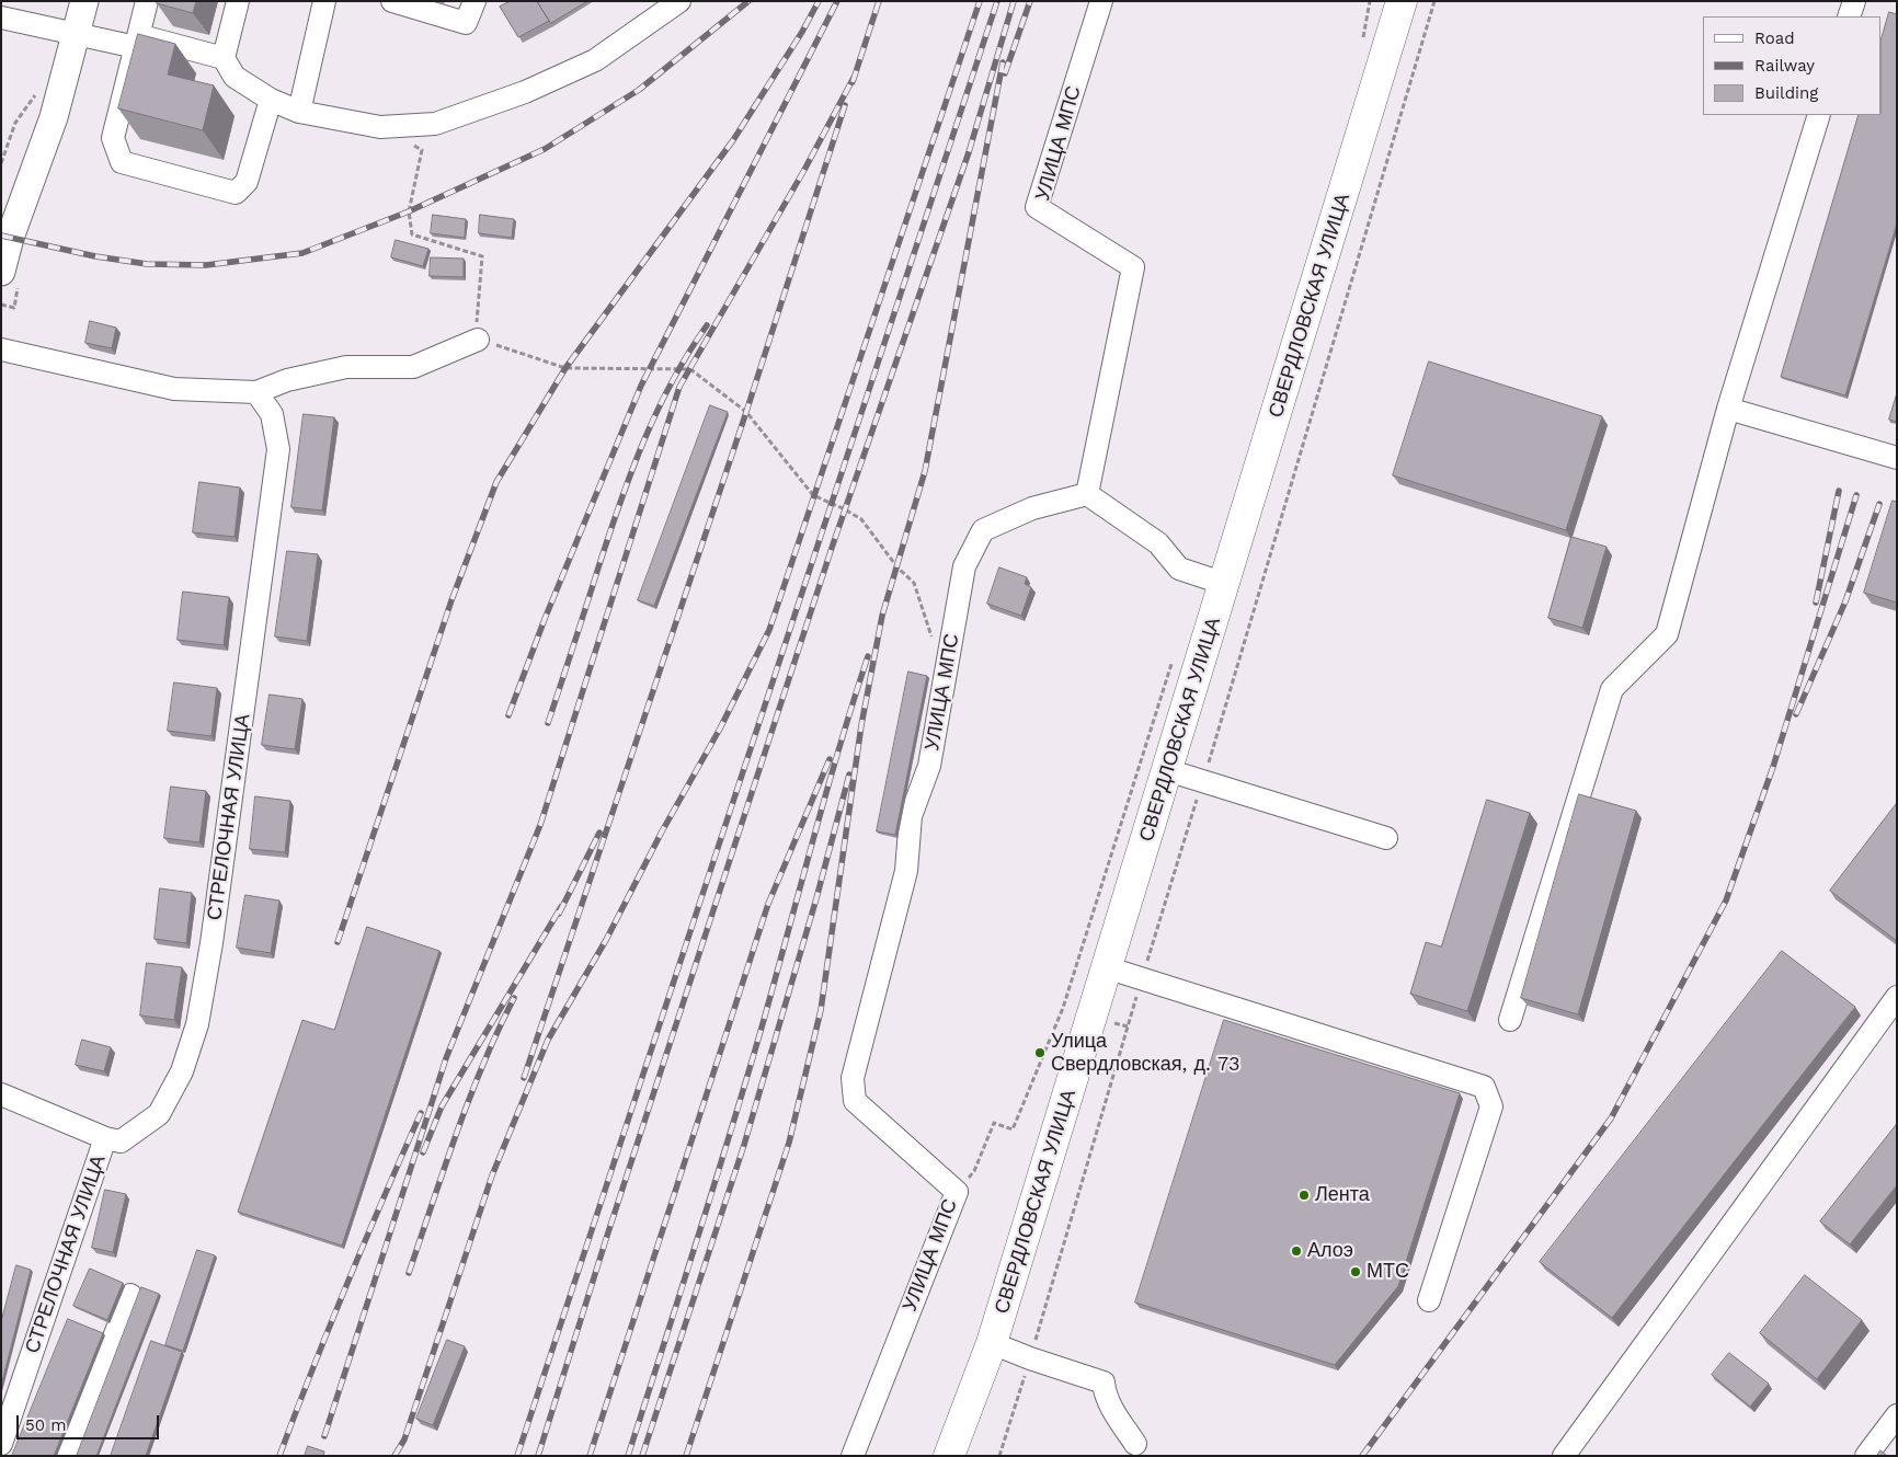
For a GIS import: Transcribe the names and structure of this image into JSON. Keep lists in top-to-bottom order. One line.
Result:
{"streets":{"highway":["СВЕРДЛОВСКАЯ УЛИЦА"],"street":["УЛИЦА МПС","СТРЕЛОЧНАЯ УЛИЦА"]},"places":["Улица Свердловская, д. 73","Лента","Алоэ","МТС"],"legend":["Road","Railway","Building"],"scale_bar":"50 m"}
